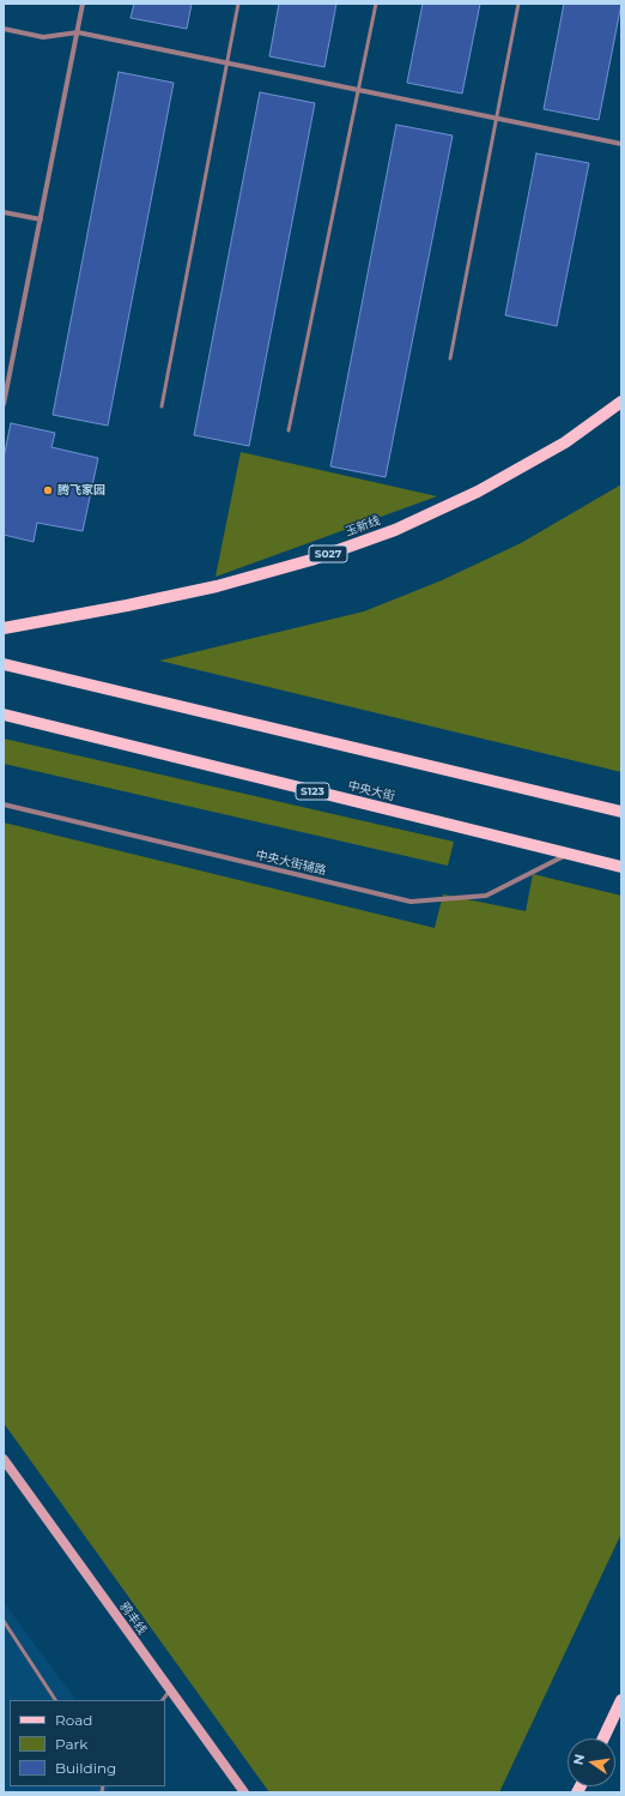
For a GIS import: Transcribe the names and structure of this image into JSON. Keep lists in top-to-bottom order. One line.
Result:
{"streets":{"main road":["玉新线","S027","S123","中央大街","鸦丰线"],"street":["中央大街辅路"]},"crossings":[["中央大街","中央大街辅路"]],"places":["腾飞家园"],"legend":["Road","Park","Building"],"north":"left"}
